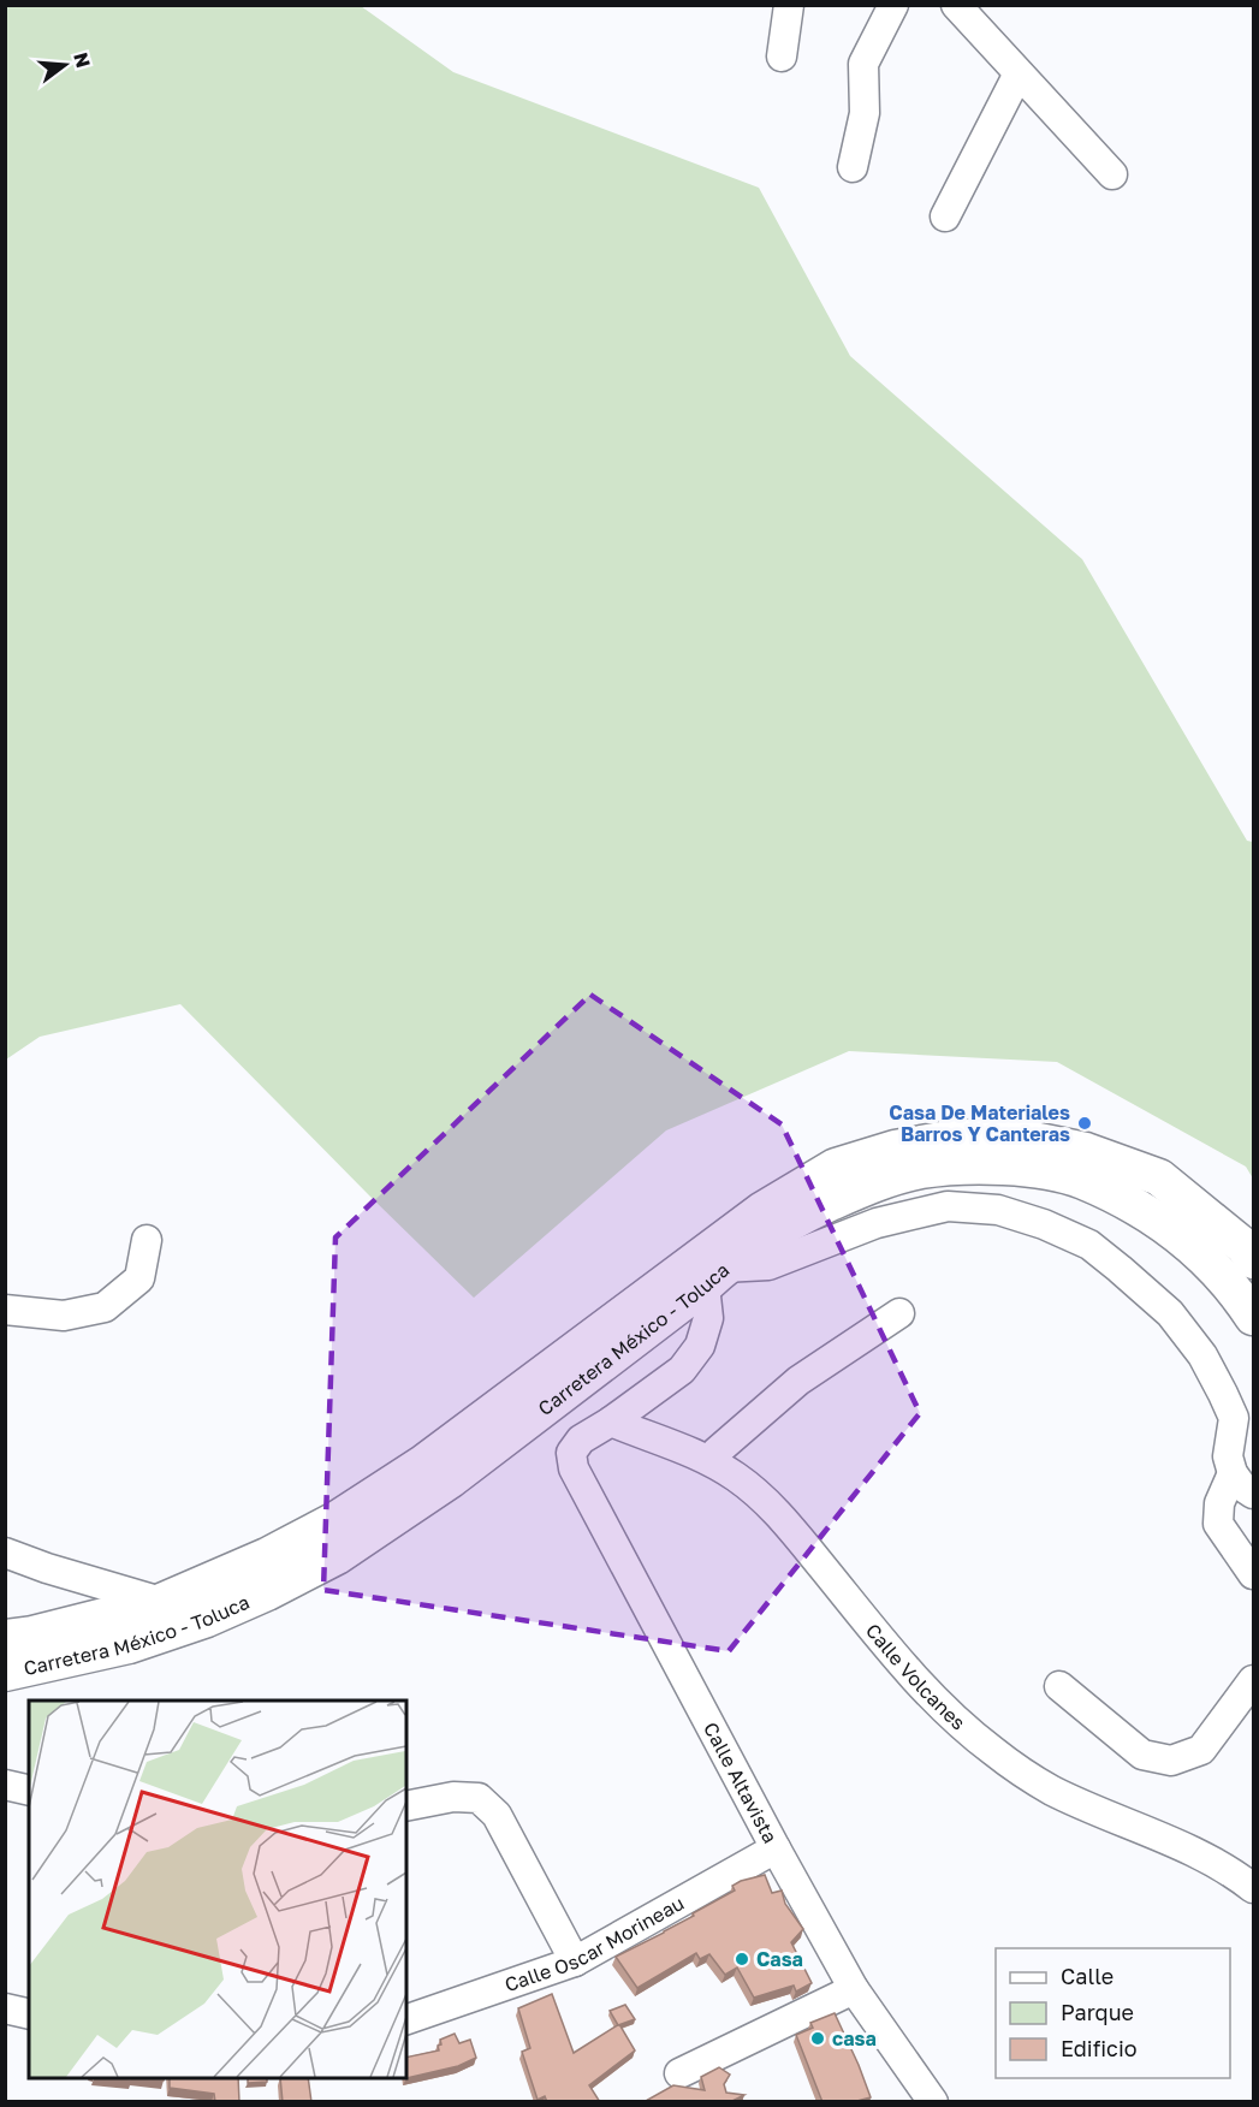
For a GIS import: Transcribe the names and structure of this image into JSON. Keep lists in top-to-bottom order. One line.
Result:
{"streets":{"main road":["Carretera México - Toluca"],"street":["Calle Volcanes","Calle Altavista","Calle Oscar Morineau"]},"crossings":[["Calle Volcanes","Calle Altavista"],["Calle Altavista","Calle Oscar Morineau"]],"places":["Casa De Materiales Barros Y Canteras","Casa","casa"],"legend":["Calle","Parque","Edificio"],"north":"right"}
